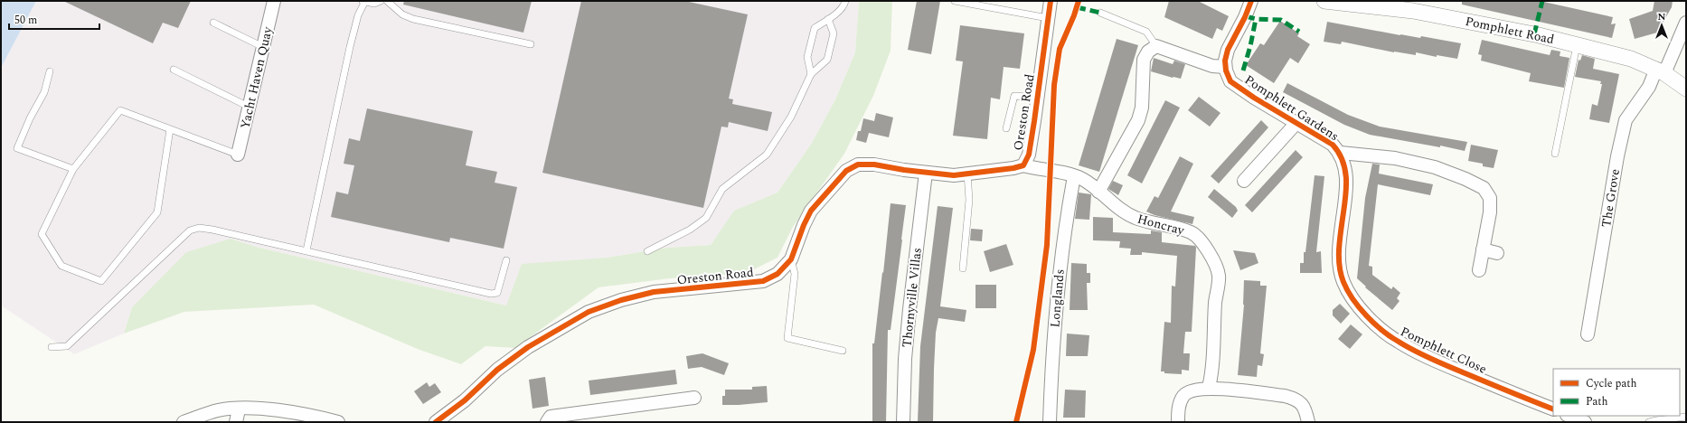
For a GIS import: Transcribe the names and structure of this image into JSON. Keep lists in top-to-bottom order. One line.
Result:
{"streets":{"street":["Pomphlett Road","Yacht Haven Quay","Pomphlett Gardens","Oreston Road","The Grove","Honcray","Thornyville Villas","Longlands","Pomphlett Close"]},"crossings":[["Pomphlett Road","The Grove"],["Pomphlett Gardens","Pomphlett Close"],["Oreston Road","Honcray"],["Oreston Road","Thornyville Villas"],["Honcray","Longlands"]],"legend":["Cycle path","Path"],"scale_bar":"50 m","north":"top"}
